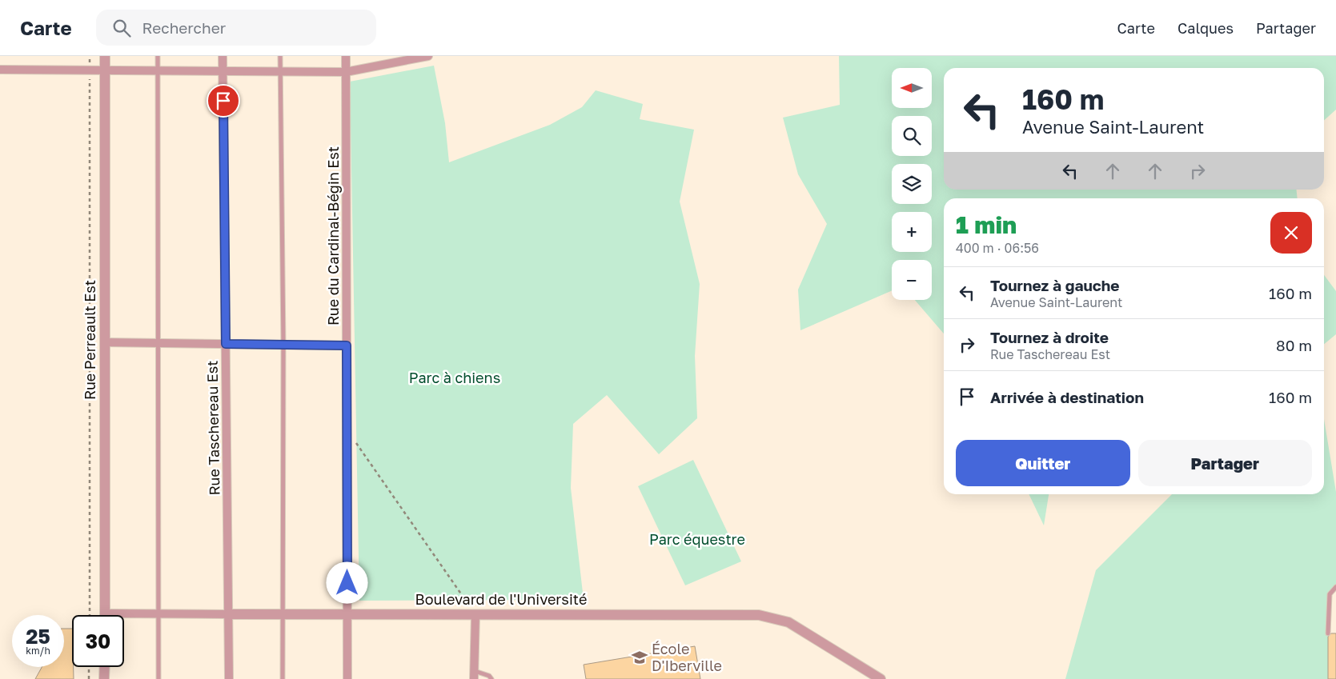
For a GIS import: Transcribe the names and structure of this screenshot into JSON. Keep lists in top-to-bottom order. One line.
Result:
{"streets":{"street":["Rue du Cardinal-Bégin Est","Rue Perreault Est","Rue Taschereau Est","Boulevard de l'Université"]},"crossings":[["Rue du Cardinal-Bégin Est","Boulevard de l'Université"],["Rue Taschereau Est","Boulevard de l'Université"]],"parks":["Parc à chiens","Parc équestre"],"places":{"school or university":["École D'Iberville"]},"north":"left","page":{"header":"Carte","search":"Rechercher","nav":["Carte","Calques","Partager"],"map_buttons":["+","−"],"turn":["160 m","Avenue Saint-Laurent"],"heading":["1 min","400 m · 06:56"],"list":[{"name":"Tournez à gauche","note":"Avenue Saint-Laurent","value":"160 m"},{"name":"Tournez à droite","note":"Rue Taschereau Est","value":"80 m"},{"name":"Arrivée à destination","value":"160 m"}],"buttons":["Quitter","Partager"],"speed":"25 km/h","limit":"30"}}
